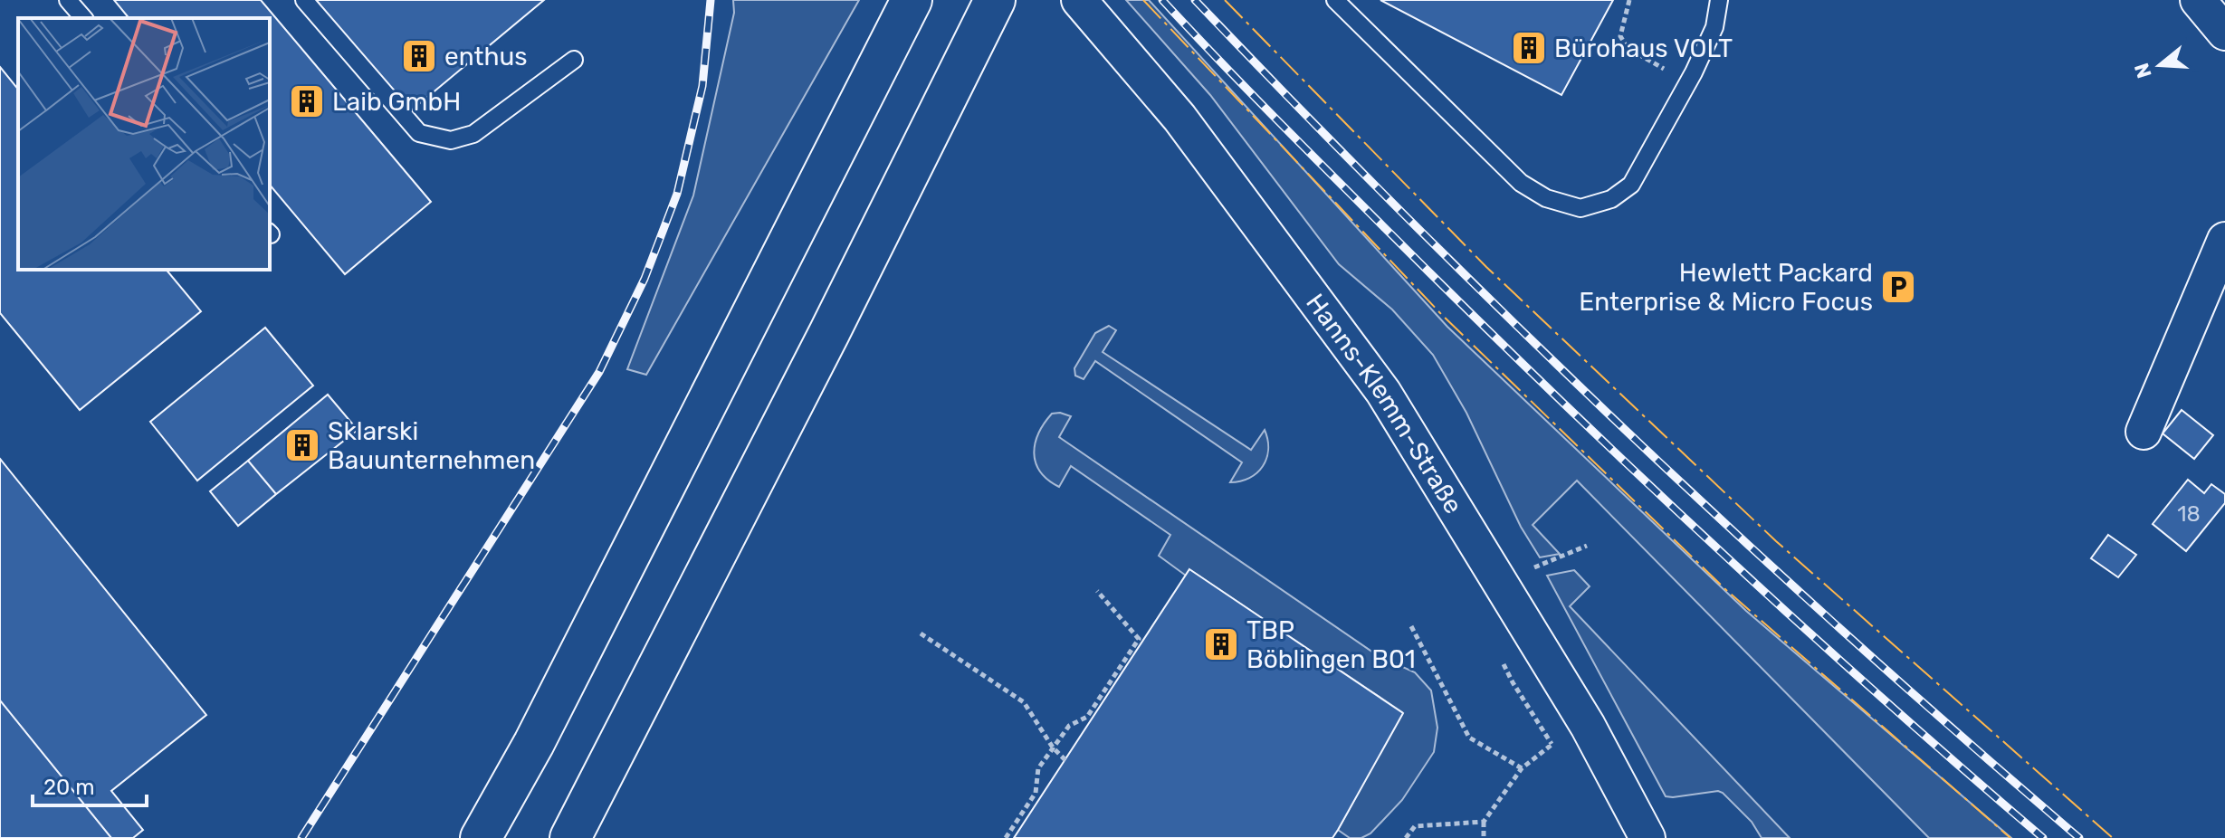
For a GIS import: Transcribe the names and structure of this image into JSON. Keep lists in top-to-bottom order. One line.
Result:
{"streets":{"street":["Hanns-Klemm-Straße"]},"places":{"building":["Bürohaus VOLT","enthus","Laib GmbH","Sklarski Bauunternehmen","TBP Böblingen B01"],"parking":["Hewlett Packard Enterprise & Micro Focus"]},"house_numbers":["18"],"scale_bar":"20 m","north":"left"}
